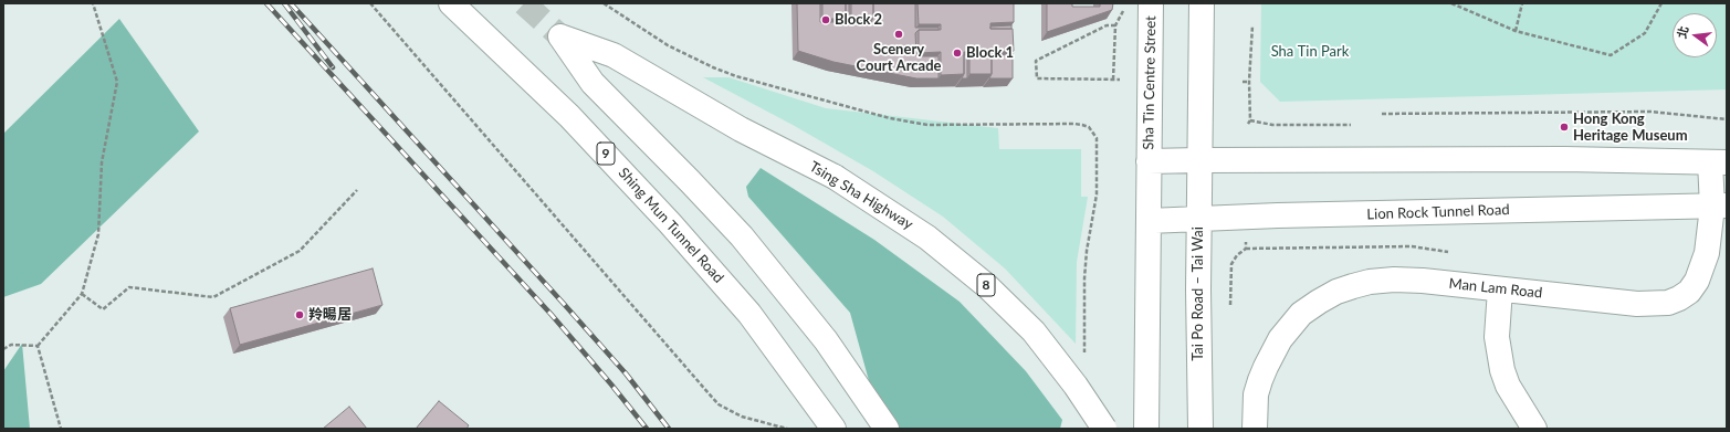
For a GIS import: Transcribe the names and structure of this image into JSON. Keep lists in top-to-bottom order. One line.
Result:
{"streets":{"main road":["Sha Tin Centre Street","9","Tsing Sha Highway","Lion Rock Tunnel Road","Shing Mun Tunnel Road","8","Man Lam Road","Tai Po Road – Tai Wai"]},"crossings":[["Lion Rock Tunnel Road","Man Lam Road"],["Lion Rock Tunnel Road","Tai Po Road – Tai Wai"]],"parks":["Sha Tin Park"],"places":["Block 2","Scenery Court Arcade","Block 1","Hong Kong Heritage Museum","羚暘居"],"north":"left"}
